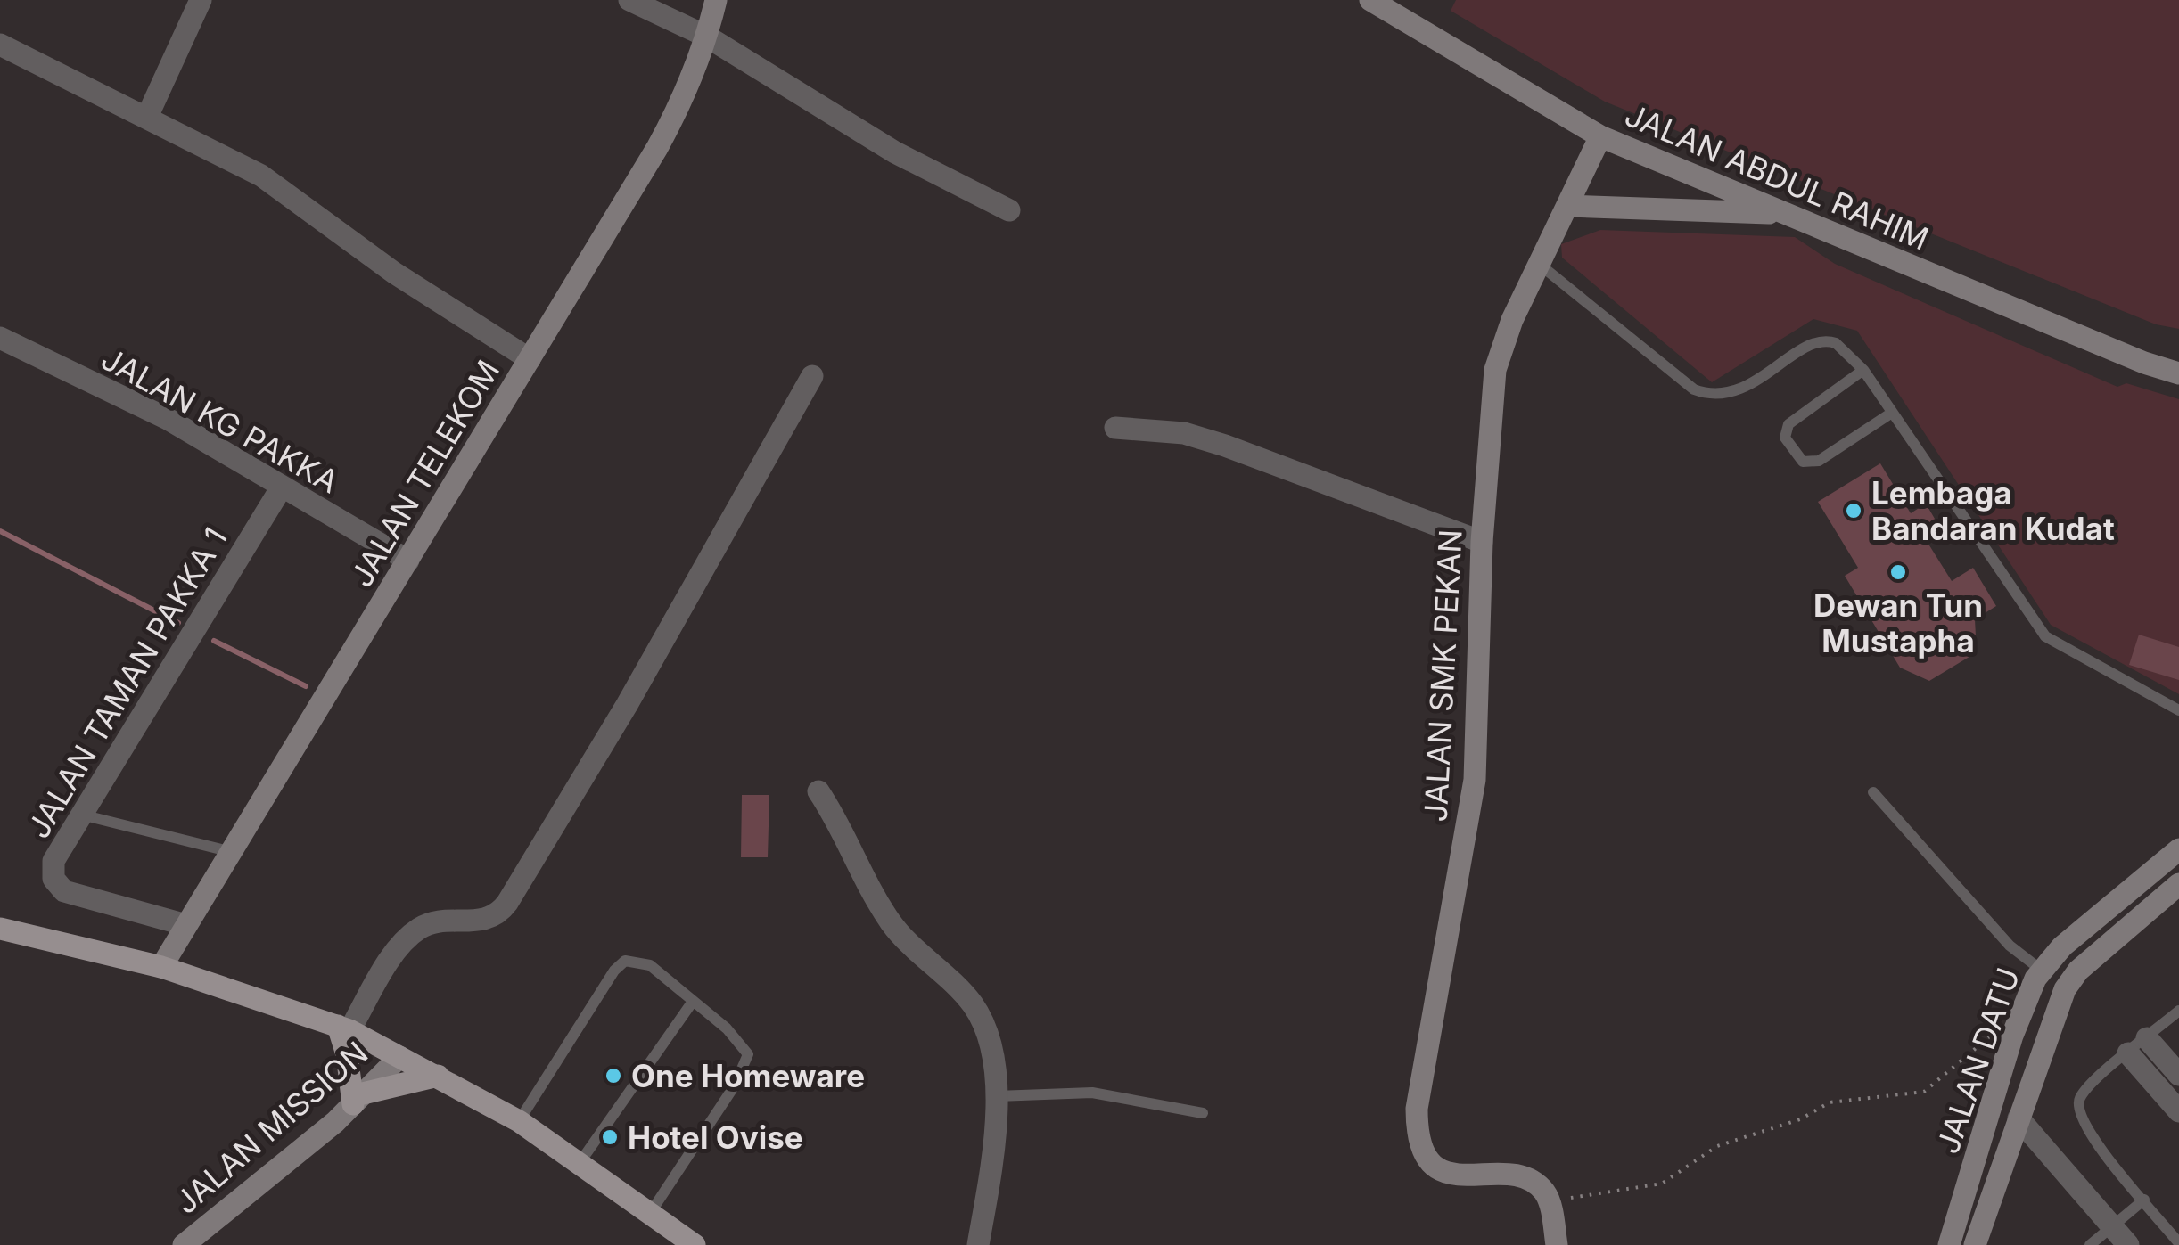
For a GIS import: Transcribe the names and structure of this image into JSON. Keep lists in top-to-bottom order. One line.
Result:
{"streets":{"street":["JALAN ABDUL RAHIM","JALAN KG PAKKA","JALAN TELEKOM","JALAN SMK PEKAN","JALAN TAMAN PAKKA 1","JALAN DATU","JALAN MISSION"]},"crossings":[["JALAN ABDUL RAHIM","JALAN SMK PEKAN"],["JALAN KG PAKKA","JALAN TELEKOM"],["JALAN KG PAKKA","JALAN TAMAN PAKKA 1"],["JALAN TELEKOM","JALAN TAMAN PAKKA 1"]],"places":["Lembaga Bandaran Kudat","Dewan Tun Mustapha","One Homeware","Hotel Ovise"]}
